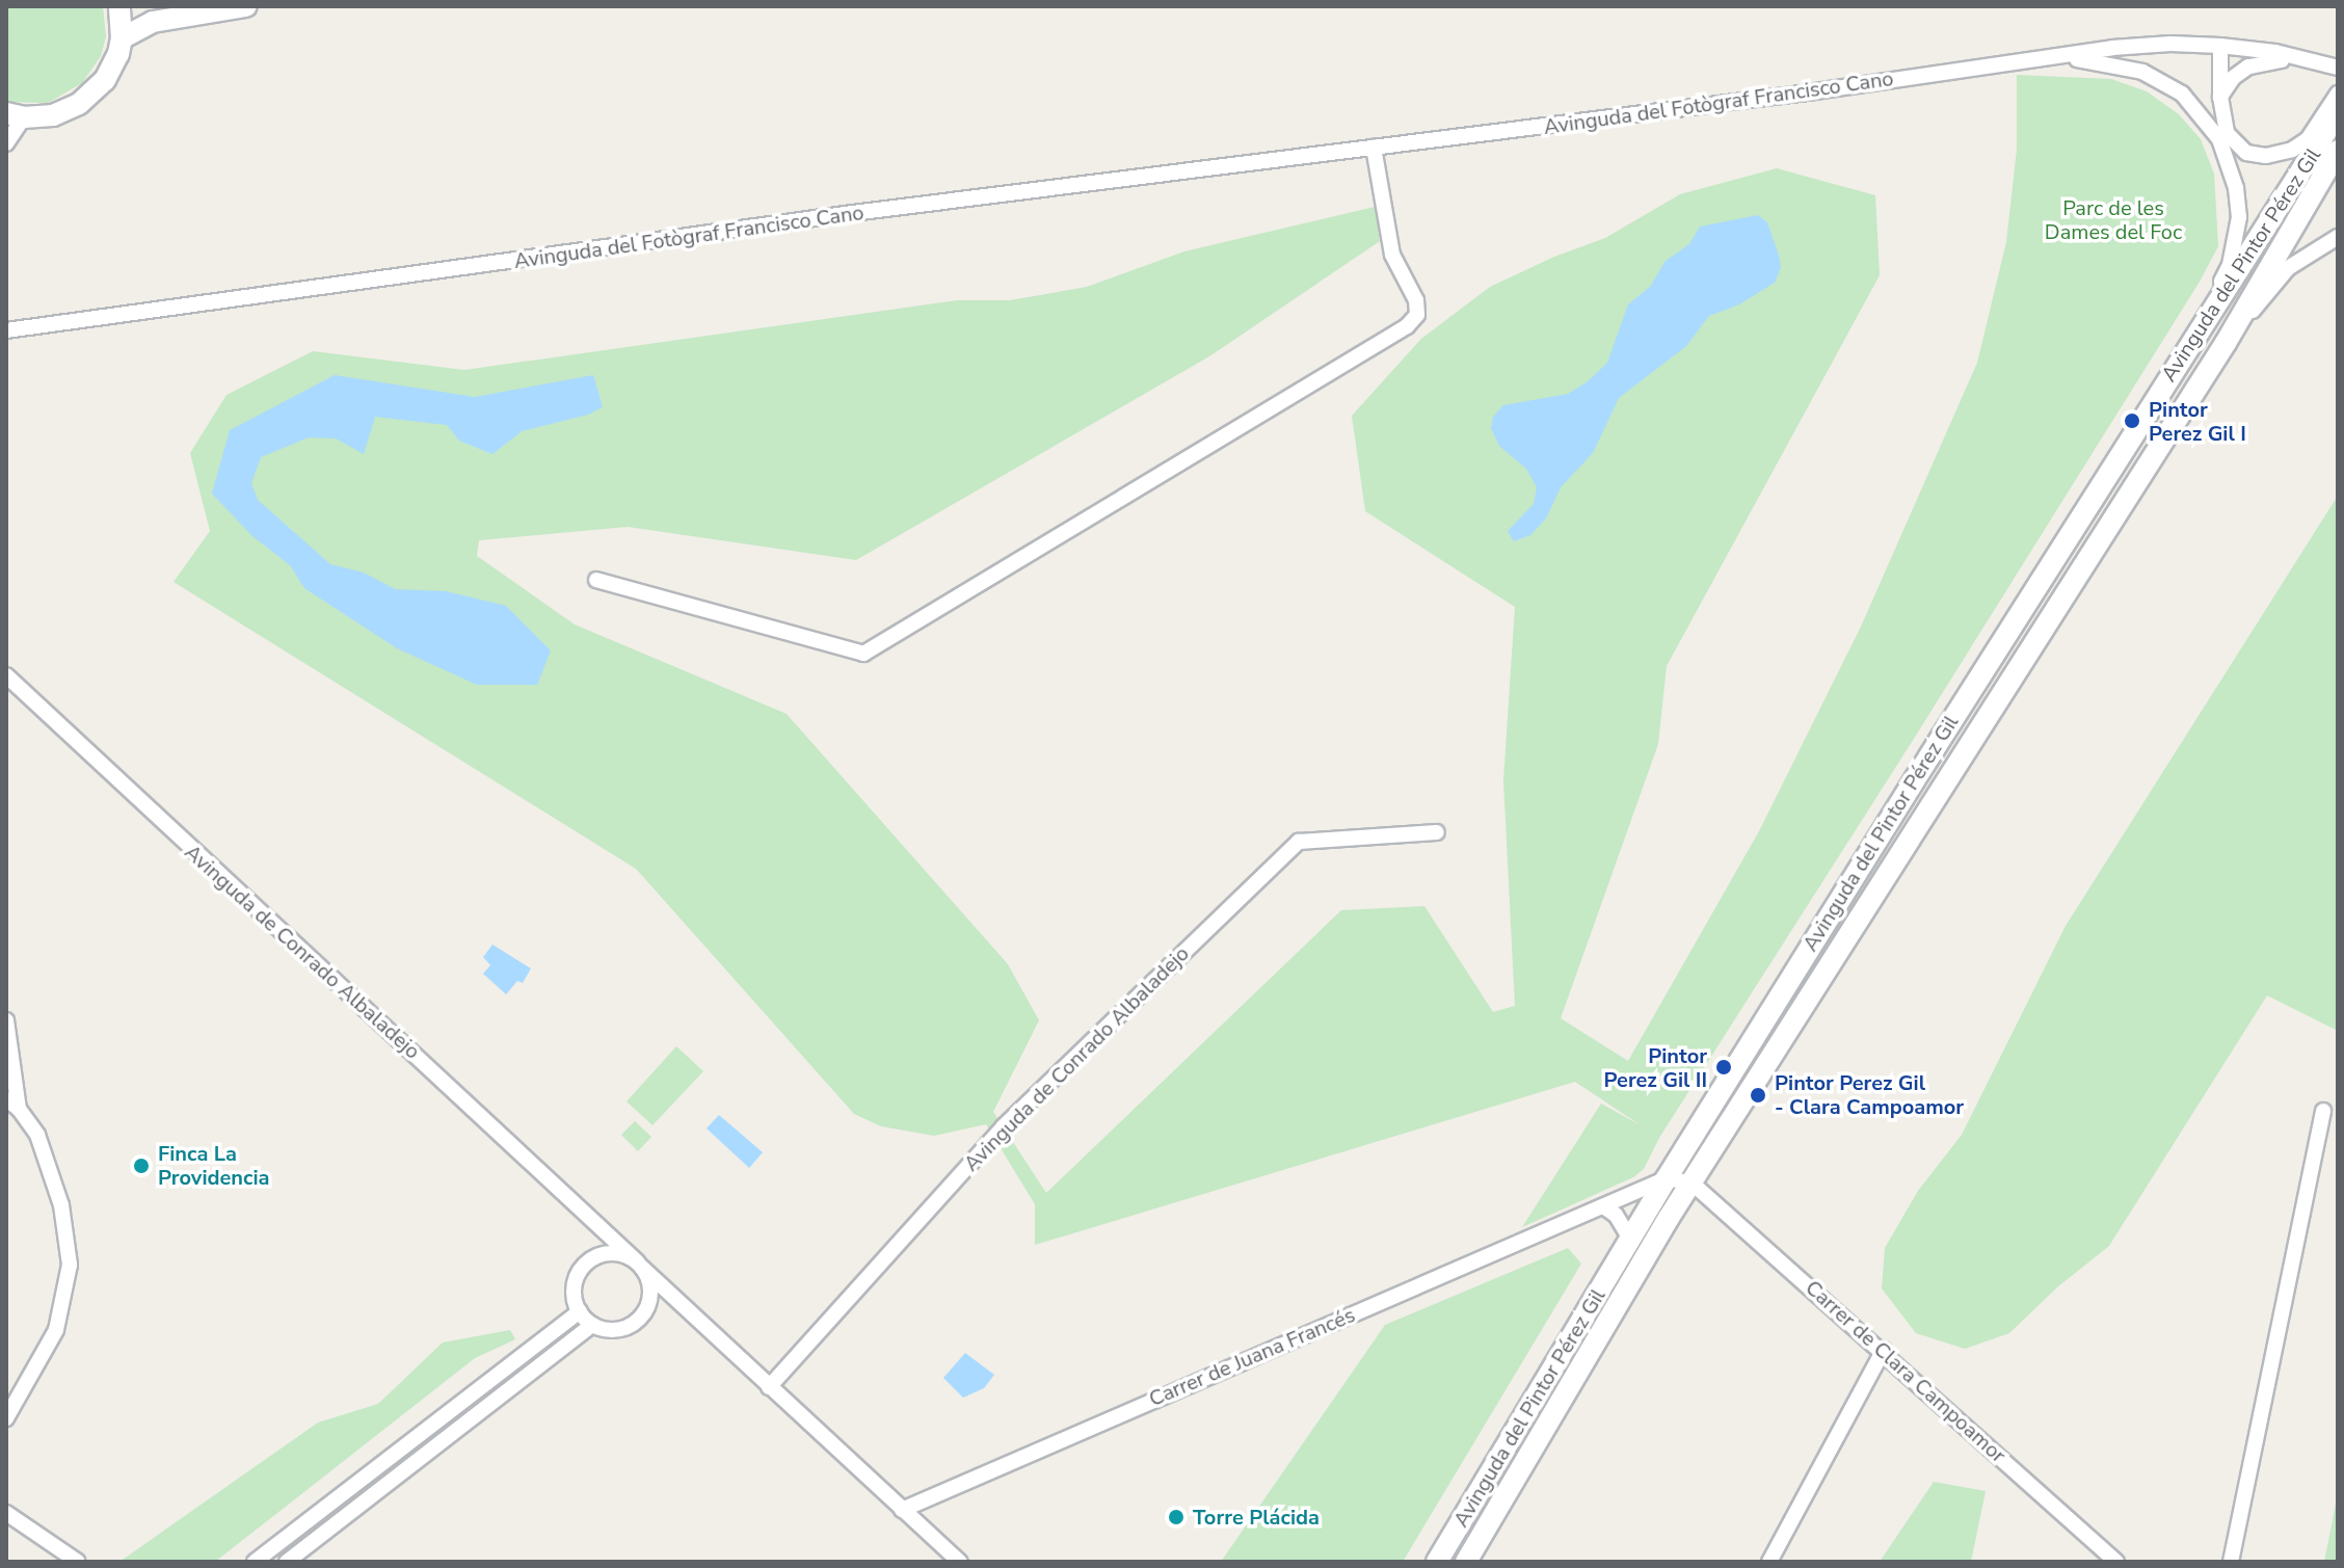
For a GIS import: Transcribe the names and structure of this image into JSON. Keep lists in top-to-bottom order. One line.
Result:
{"streets":{"main road":["Avinguda del Pintor Pérez Gil"],"street":["Avinguda del Fotògraf Francisco Cano","Avinguda de Conrado Albaladejo","Carrer de Juana Francés","Carrer de Clara Campoamor"]},"crossings":[["Avinguda del Fotògraf Francisco Cano","Avinguda del Pintor Pérez Gil"],["Avinguda del Pintor Pérez Gil","Carrer de Juana Francés"],["Avinguda del Pintor Pérez Gil","Carrer de Clara Campoamor"],["Avinguda de Conrado Albaladejo","Carrer de Juana Francés"]],"parks":["Parc de les Dames del Foc"],"places":["Pintor Perez Gil I","Pintor Perez Gil II","Pintor Perez Gil - Clara Campoamor","Finca La Providencia","Torre Plácida"]}
